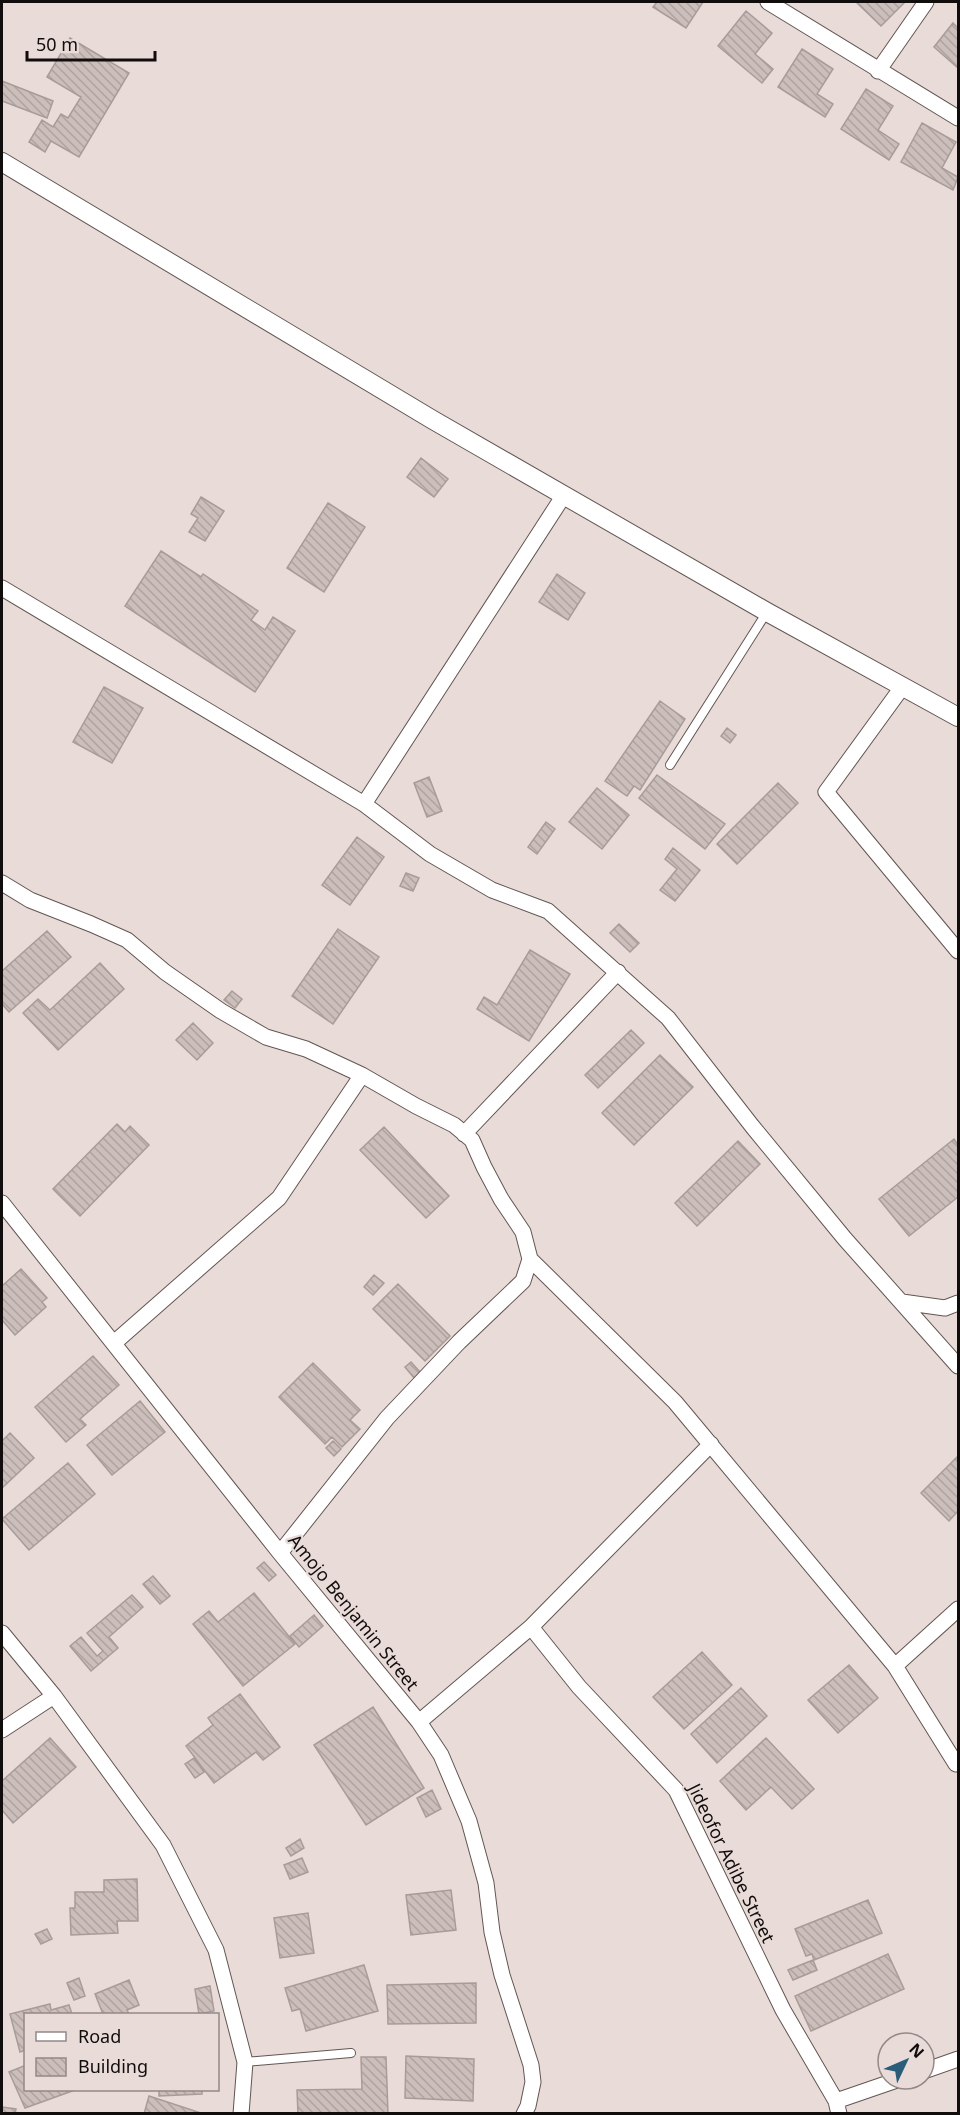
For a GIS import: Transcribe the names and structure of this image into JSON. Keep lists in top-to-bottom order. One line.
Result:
{"streets":{"street":["Amojo Benjamin Street","Jideofor Adibe Street"]},"legend":["Road","Building"],"scale_bar":"50 m","north":"top right"}
